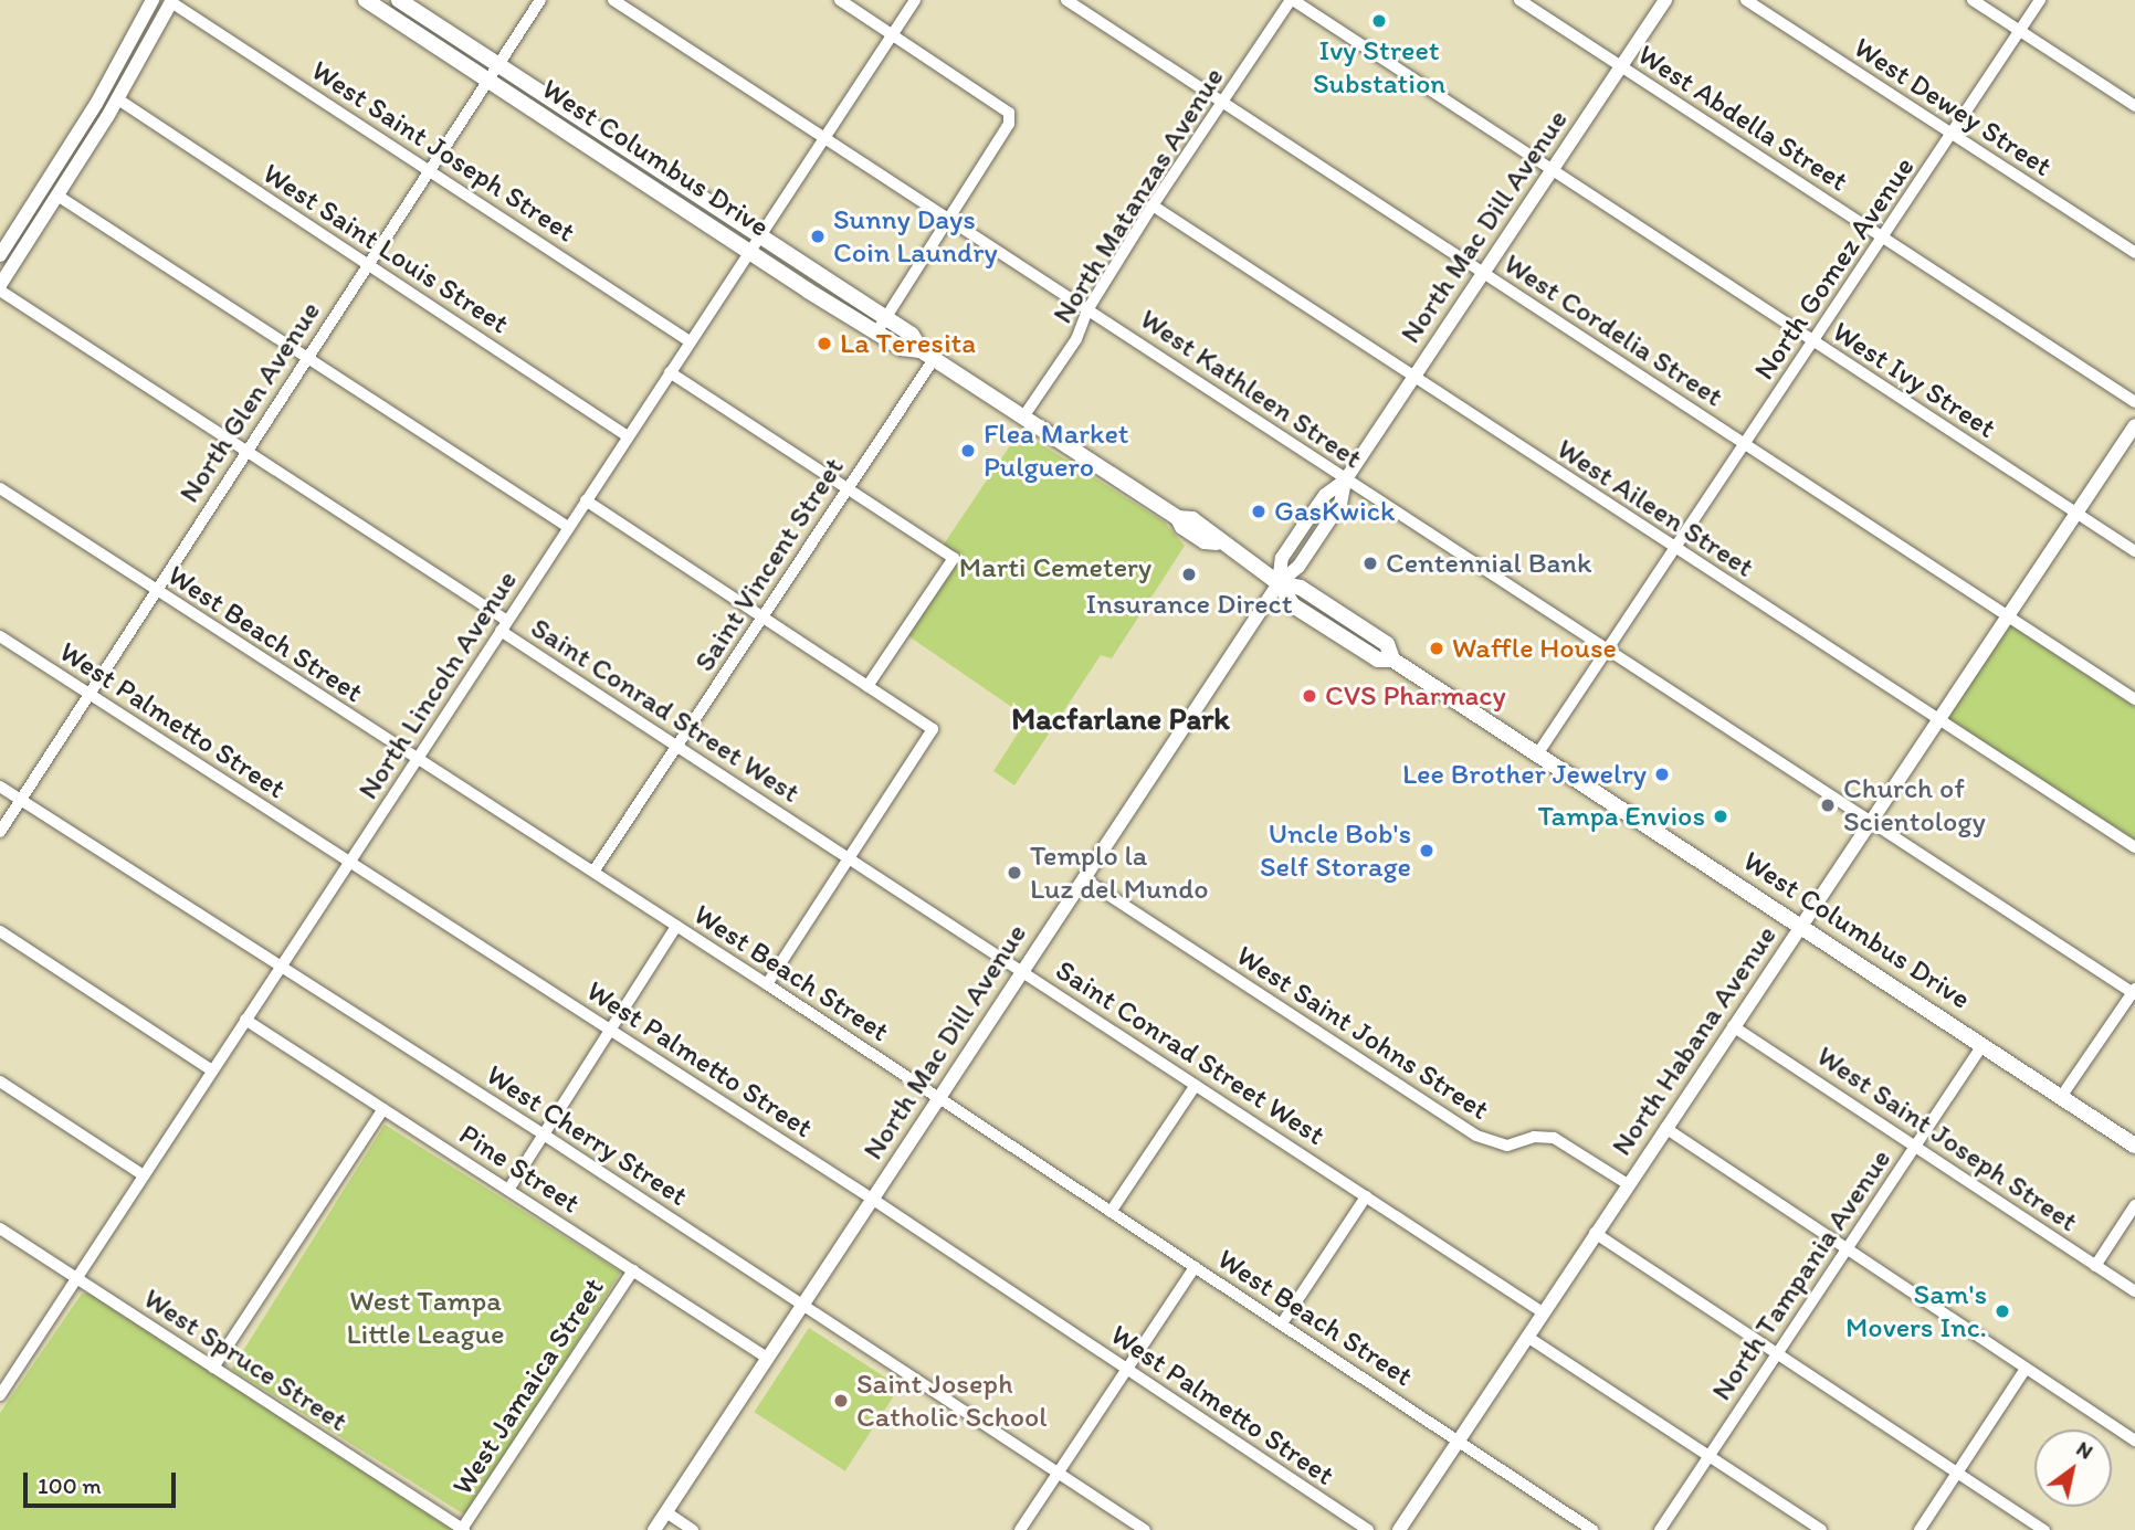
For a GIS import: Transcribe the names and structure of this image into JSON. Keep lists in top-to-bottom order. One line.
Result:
{"streets":{"main road":["West Columbus Drive"],"street":["West Dewey Street","West Abdella Street","West Saint Joseph Street","North Matanzas Avenue","North Mac Dill Avenue","West Saint Louis Street","North Gomez Avenue","West Cordelia Street","West Ivy Street","West Kathleen Street","North Glen Avenue","West Aileen Street","Saint Vincent Street","West Beach Street","North Lincoln Avenue","Saint Conrad Street West","West Palmetto Street","West Saint Johns Street","North Habana Avenue","West Cherry Street","Pine Street","North Tampania Avenue","West Spruce Street","West Jamaica Street"]},"crossings":[["West Dewey Street","North Gomez Avenue"],["West Abdella Street","North Mac Dill Avenue"],["West Abdella Street","North Gomez Avenue"],["West Saint Joseph Street","North Glen Avenue"],["West Saint Joseph Street","North Lincoln Avenue"],["West Saint Joseph Street","North Habana Avenue"],["West Saint Joseph Street","North Tampania Avenue"],["West Columbus Drive","North Matanzas Avenue"],["West Columbus Drive","North Mac Dill Avenue"],["West Columbus Drive","North Gomez Avenue"],["West Columbus Drive","North Glen Avenue"],["West Columbus Drive","Saint Vincent Street"],["West Columbus Drive","North Lincoln Avenue"],["West Columbus Drive","North Habana Avenue"],["West Columbus Drive","North Tampania Avenue"],["North Matanzas Avenue","West Cordelia Street"],["North Matanzas Avenue","West Ivy Street"],["North Matanzas Avenue","West Kathleen Street"],["North Matanzas Avenue","West Aileen Street"],["North Mac Dill Avenue","West Cordelia Street"],["North Mac Dill Avenue","West Ivy Street"],["North Mac Dill Avenue","West Kathleen Street"],["North Mac Dill Avenue","West Aileen Street"],["North Mac Dill Avenue","West Beach Street"],["North Mac Dill Avenue","Saint Conrad Street West"],["North Mac Dill Avenue","West Palmetto Street"],["North Mac Dill Avenue","West Saint Johns Street"],["North Mac Dill Avenue","West Cherry Street"],["North Mac Dill Avenue","Pine Street"],["West Saint Louis Street","North Glen Avenue"],["West Saint Louis Street","North Lincoln Avenue"],["North Gomez Avenue","West Cordelia Street"],["North Gomez Avenue","West Ivy Street"],["North Gomez Avenue","West Kathleen Street"],["North Gomez Avenue","West Aileen Street"],["West Cordelia Street","North Habana Avenue"],["West Ivy Street","North Habana Avenue"],["West Kathleen Street","North Lincoln Avenue"],["West Kathleen Street","North Habana Avenue"],["North Glen Avenue","West Beach Street"],["North Glen Avenue","Saint Conrad Street West"],["North Glen Avenue","West Palmetto Street"],["North Glen Avenue","West Cherry Street"],["West Aileen Street","North Habana Avenue"],["Saint Vincent Street","West Beach Street"],["Saint Vincent Street","Saint Conrad Street West"],["West Beach Street","North Lincoln Avenue"],["West Beach Street","North Habana Avenue"],["North Lincoln Avenue","Saint Conrad Street West"],["North Lincoln Avenue","West Palmetto Street"],["North Lincoln Avenue","West Cherry Street"],["North Lincoln Avenue","Pine Street"],["North Lincoln Avenue","West Spruce Street"],["Saint Conrad Street West","North Habana Avenue"],["West Saint Johns Street","North Habana Avenue"],["Pine Street","West Jamaica Street"],["West Spruce Street","West Jamaica Street"]],"districts":["Macfarlane Park"],"parks":["Marti Cemetery","West Tampa Little League"],"places":["Ivy Street Substation","Sunny Days Coin Laundry","La Teresita","Flea Market Pulguero","GasKwick","Centennial Bank","Insurance Direct","Waffle House","CVS Pharmacy","Lee Brother Jewelry","Church of Scientology","Tampa Envios","Uncle Bob's Self Storage","Templo la Luz del Mundo","Sam's Movers Inc.","Saint Joseph Catholic School"],"scale_bar":"100 m","north":"top right"}
